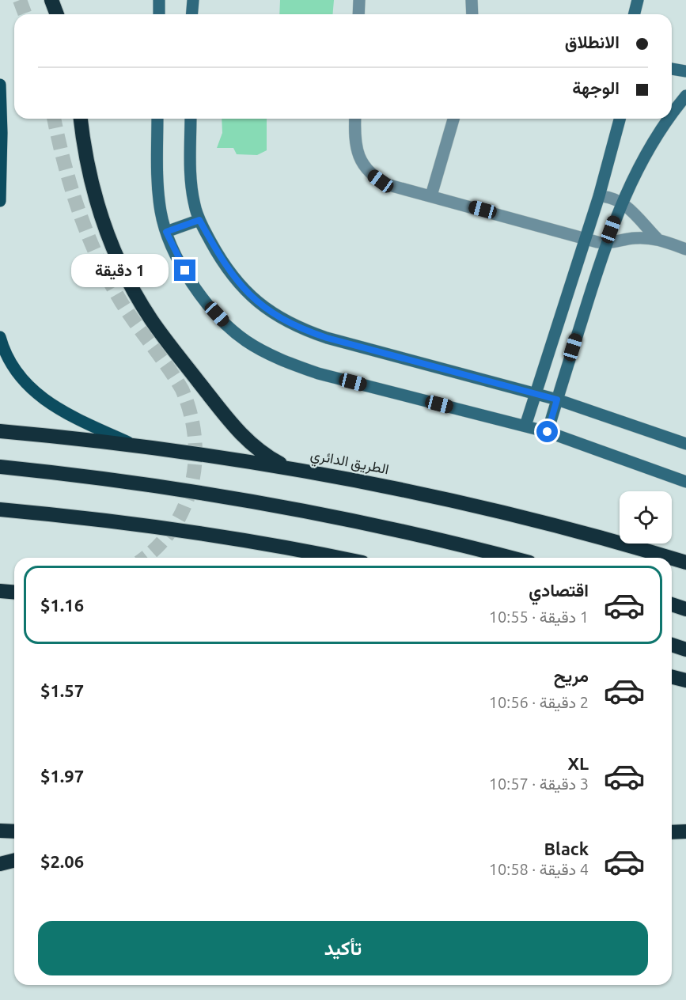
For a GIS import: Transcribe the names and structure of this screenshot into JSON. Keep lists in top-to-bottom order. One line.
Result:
{"streets":{"highway":["الطريق الدائري"]},"page":{"banner":["الانطلاق","الوجهة"],"bubble":"1 دقيقة","list":[{"name":"اقتصادي","note":"1 دقيقة · 10:55","value":"$1.16"},{"name":"مريح","note":"2 دقيقة · 10:56","value":"$1.57"},{"name":"XL","note":"3 دقيقة · 10:57","value":"$1.97"},{"name":"Black","note":"4 دقيقة · 10:58","value":"$2.06"}],"buttons":"تأكيد"}}
